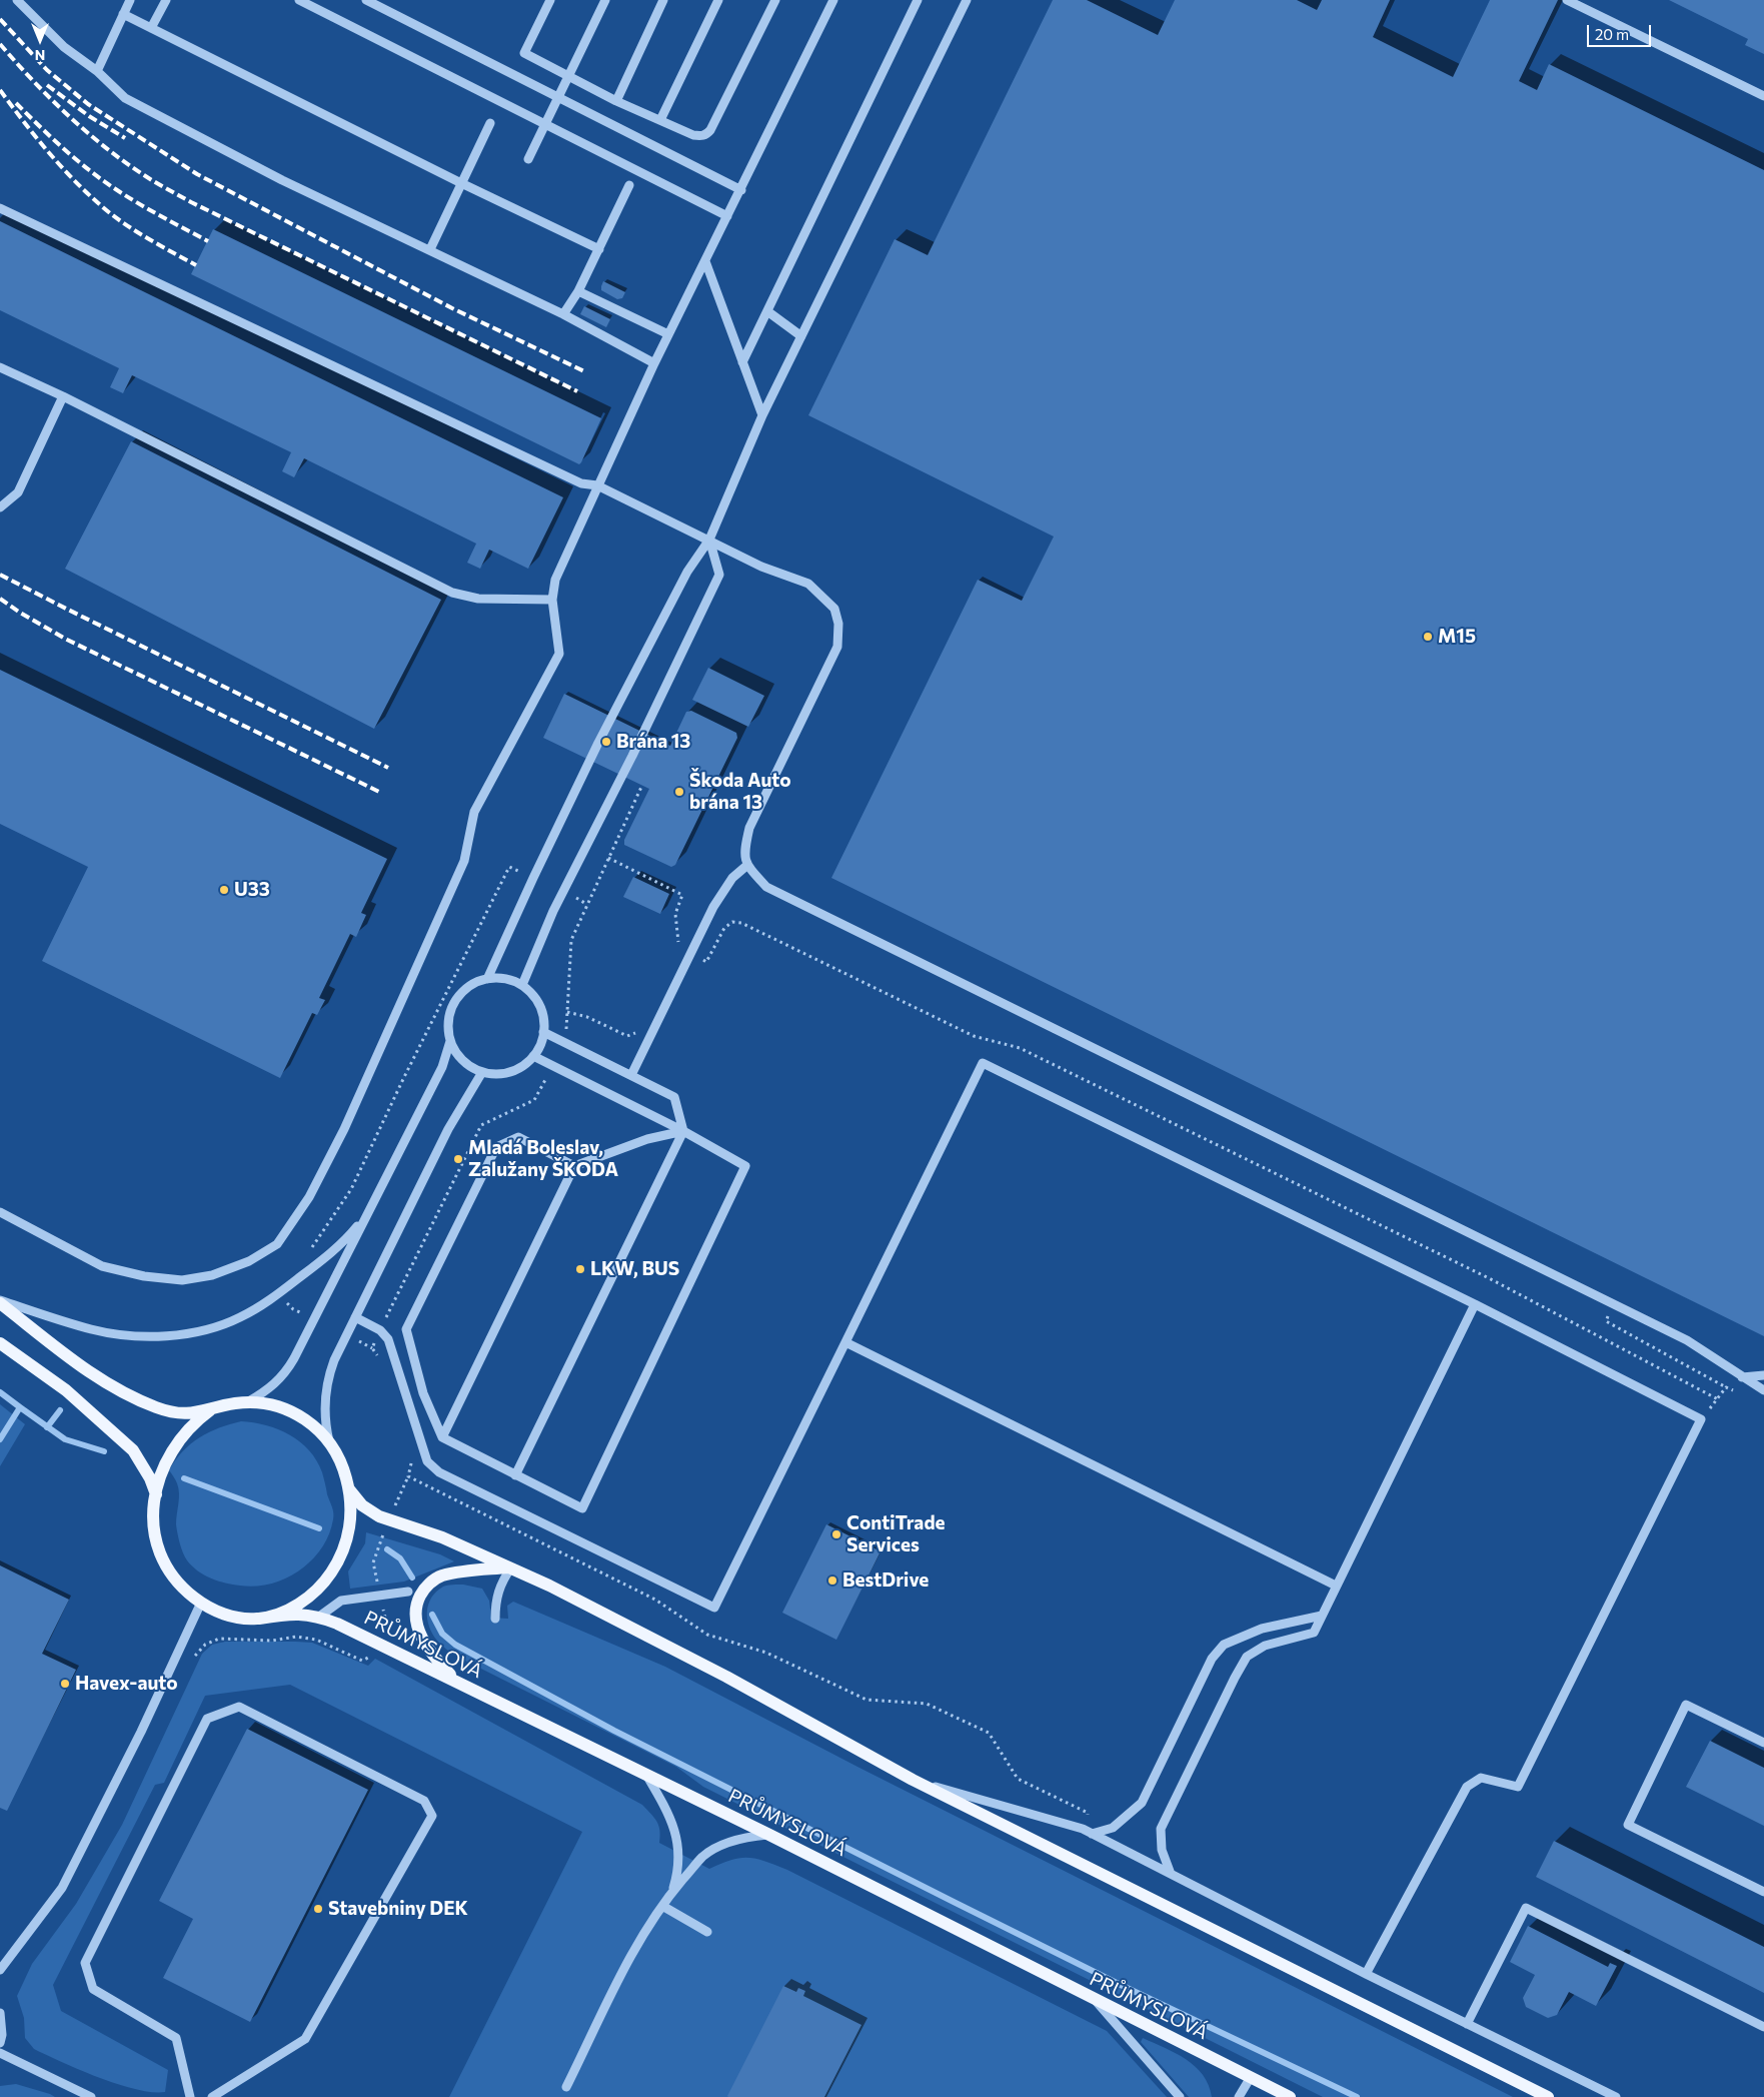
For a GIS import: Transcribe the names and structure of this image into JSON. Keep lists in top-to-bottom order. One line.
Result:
{"streets":{"main road":["PRŮMYSLOVÁ"]},"places":["M15","Brána 13","Škoda Auto brána 13","U33","Mladá Boleslav, Zalužany ŠKODA","LKW, BUS","ContiTrade Services","BestDrive","Havex-auto","Stavebniny DEK"],"scale_bar":"20 m","north":"bottom"}
